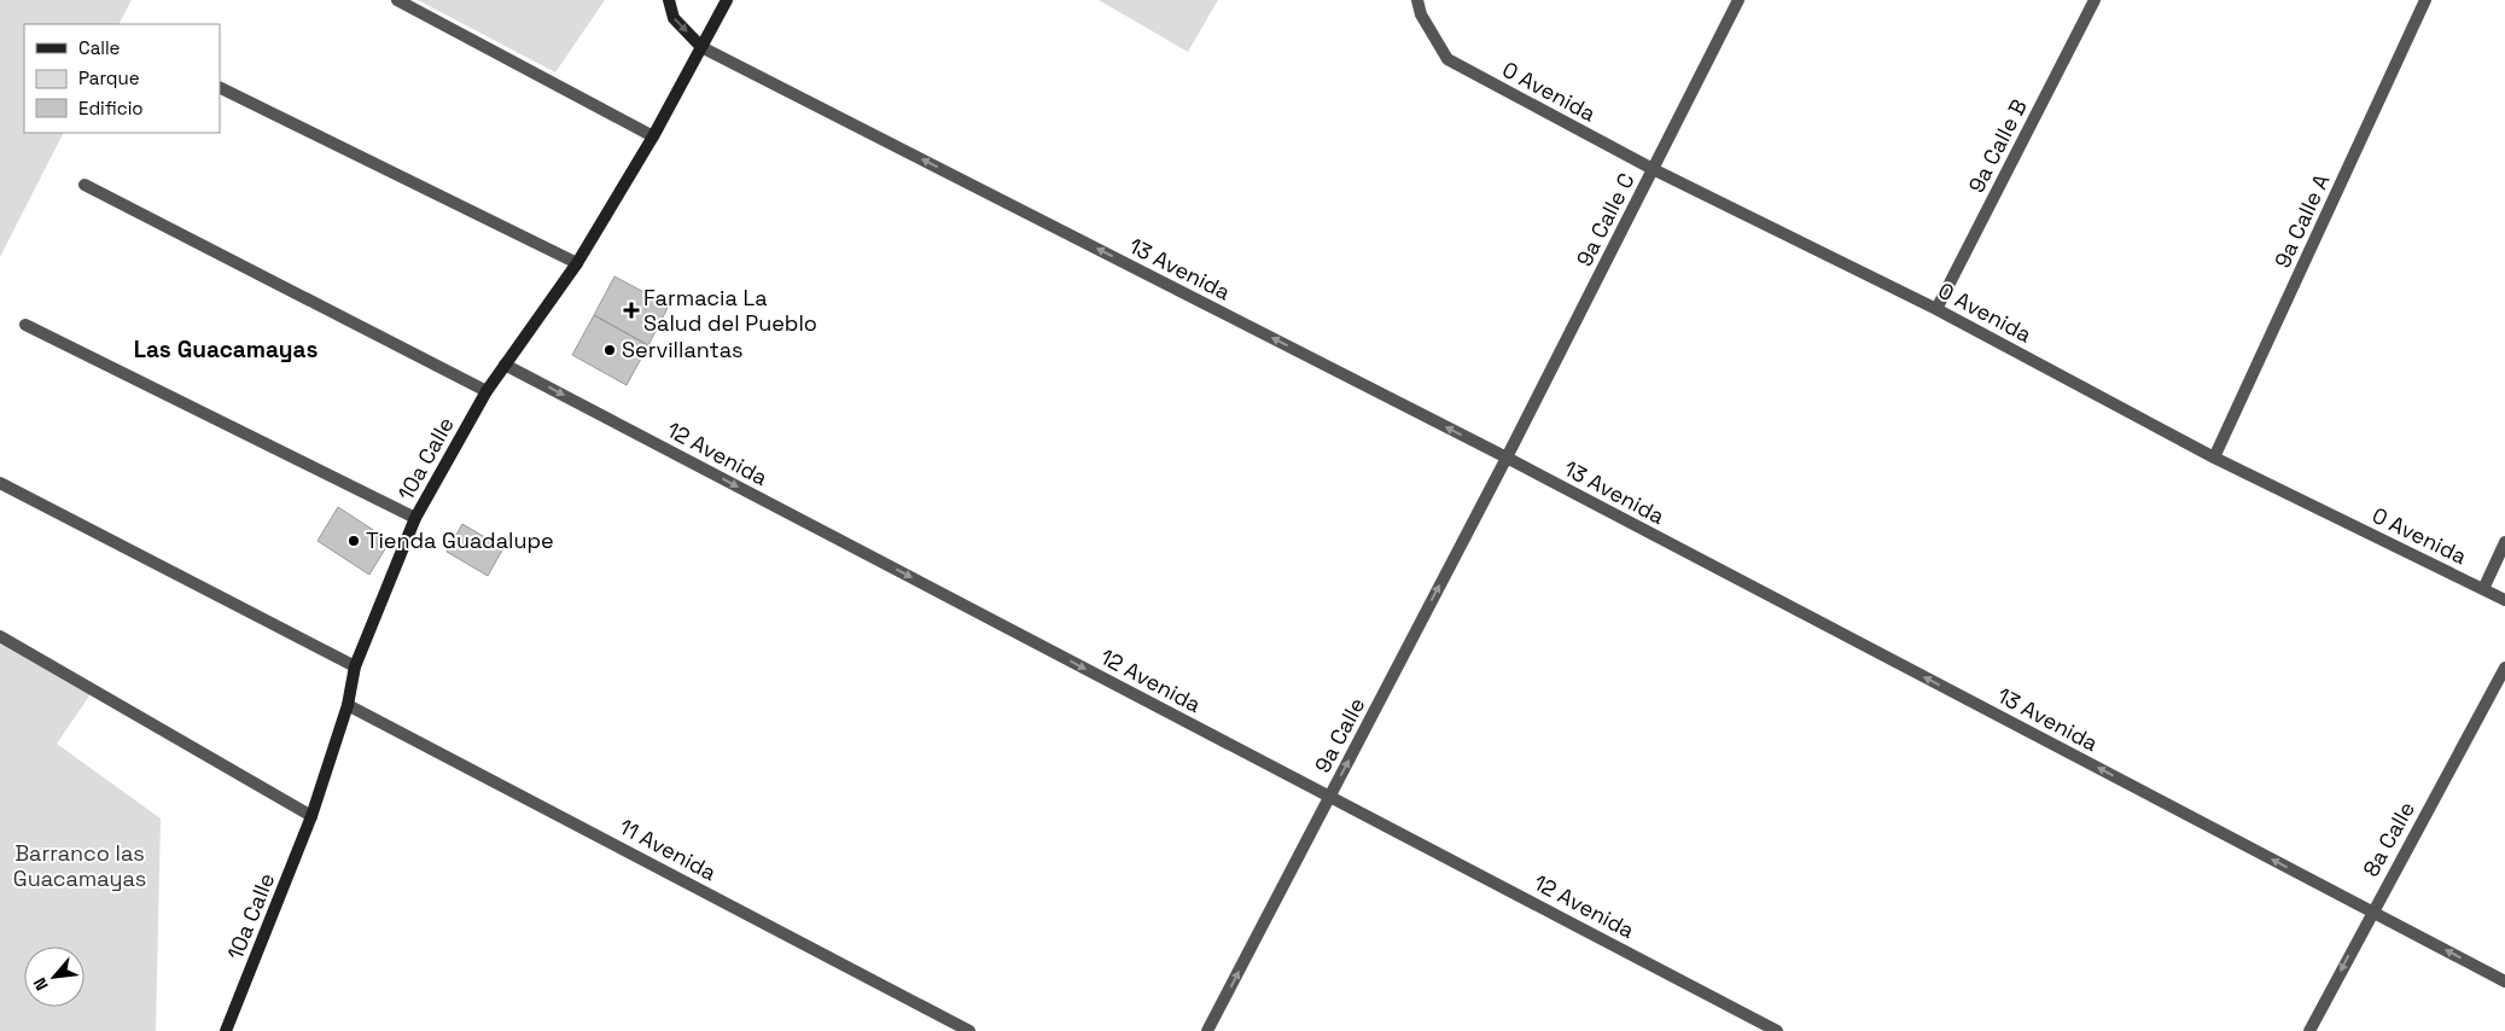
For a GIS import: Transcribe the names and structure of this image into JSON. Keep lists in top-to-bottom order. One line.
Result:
{"streets":{"main road":["10a Calle"],"street":["0 Avenida","9a Calle B","9a Calle C","9a Calle A","13 Avenida","12 Avenida","9a Calle","8a Calle","11 Avenida"]},"crossings":[["0 Avenida","9a Calle B"],["0 Avenida","9a Calle C"],["0 Avenida","9a Calle A"],["9a Calle C","13 Avenida"],["9a Calle C","9a Calle"],["13 Avenida","10a Calle"],["13 Avenida","9a Calle"],["13 Avenida","8a Calle"],["12 Avenida","10a Calle"],["12 Avenida","9a Calle"],["10a Calle","11 Avenida"]],"one_way":["13 Avenida","12 Avenida","9a Calle"],"districts":["Las Guacamayas"],"parks":["Barranco las Guacamayas"],"places":{"health":["Farmacia La Salud del Pueblo"],"other":["Servillantas","Tienda Guadalupe"]},"legend":["Calle","Parque","Edificio"],"north":"bottom left"}
